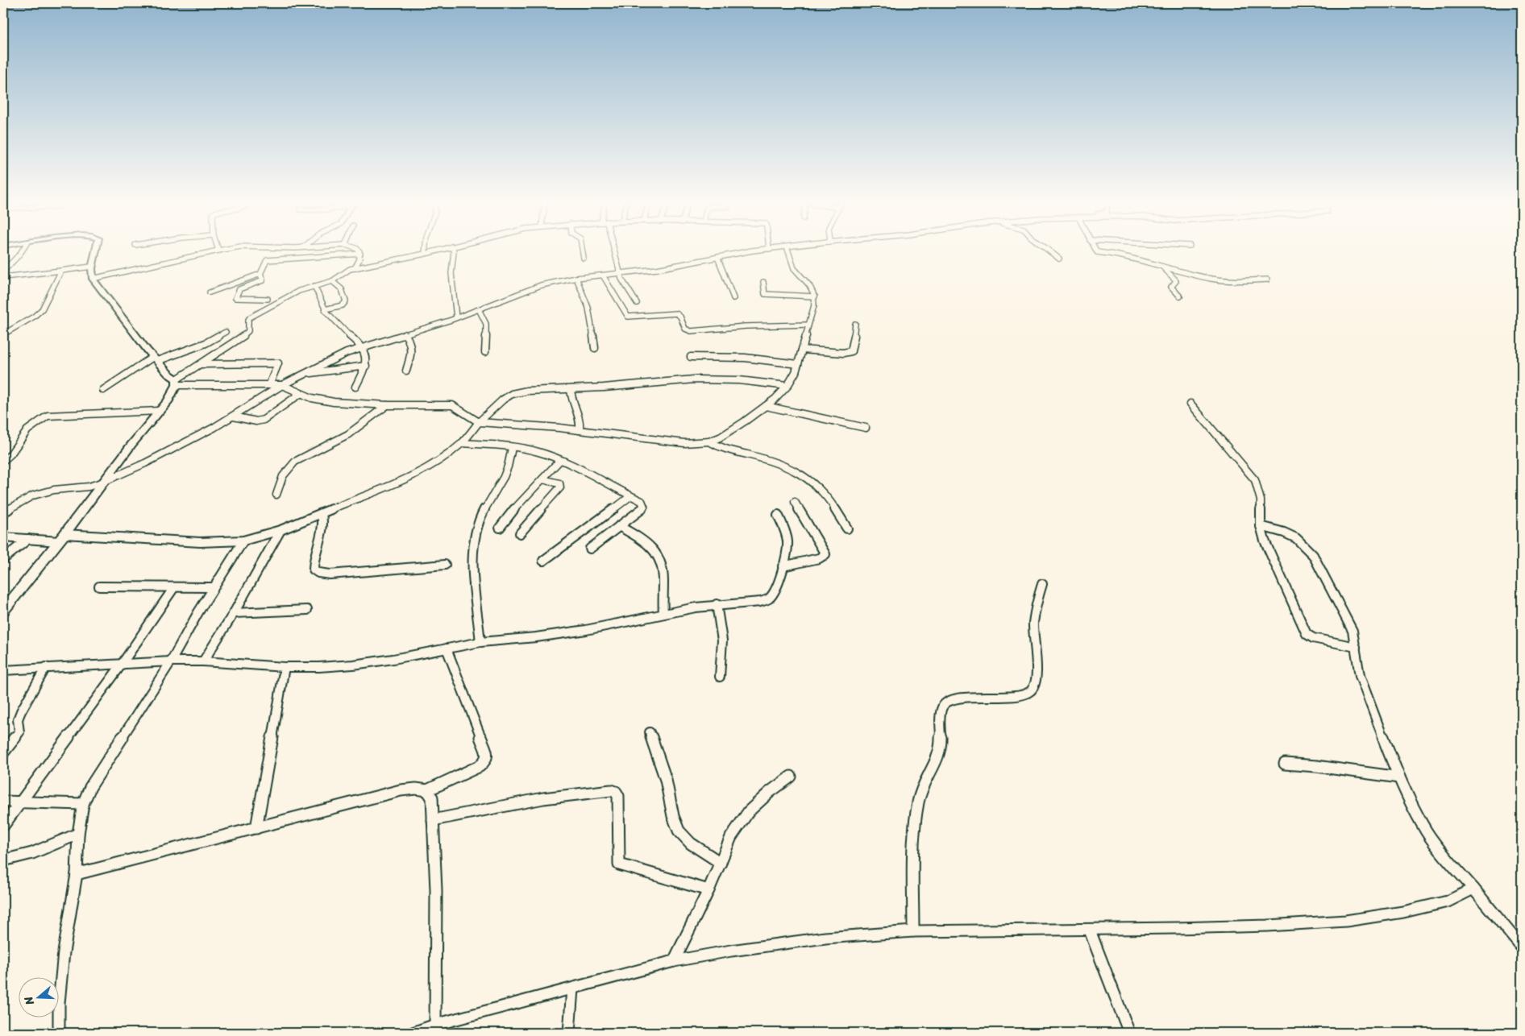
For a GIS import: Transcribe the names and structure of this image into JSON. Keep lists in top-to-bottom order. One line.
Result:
{"north":"left"}
